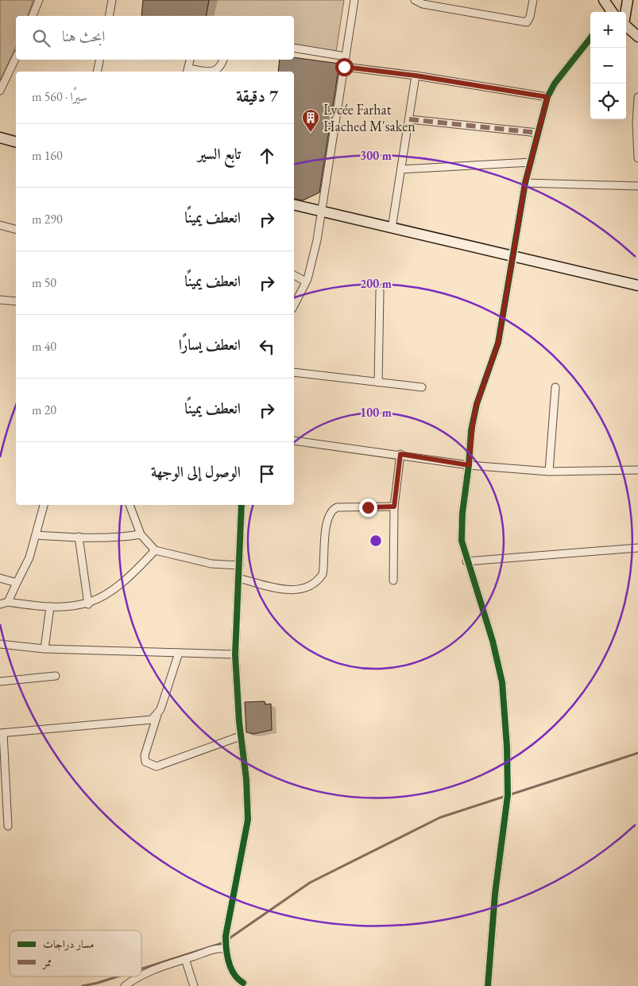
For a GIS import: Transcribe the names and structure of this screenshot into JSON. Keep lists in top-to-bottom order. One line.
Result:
{"places":{"building":["Lycée Farhat Hached M'saken"]},"legend":["مسار دراجات","ممر"],"page":{"map_buttons":["+","−"],"search":"ابحث هنا","heading":["7 دقيقة","سيرًا · 560 m"],"list":[["تابع السير","160 m"],["انعطف يمينًا","290 m"],["انعطف يمينًا","50 m"],["انعطف يسارًا","40 m"],["انعطف يمينًا","20 m"],"الوصول إلى الوجهة"]},"rings":["300 m","200 m","100 m"]}
